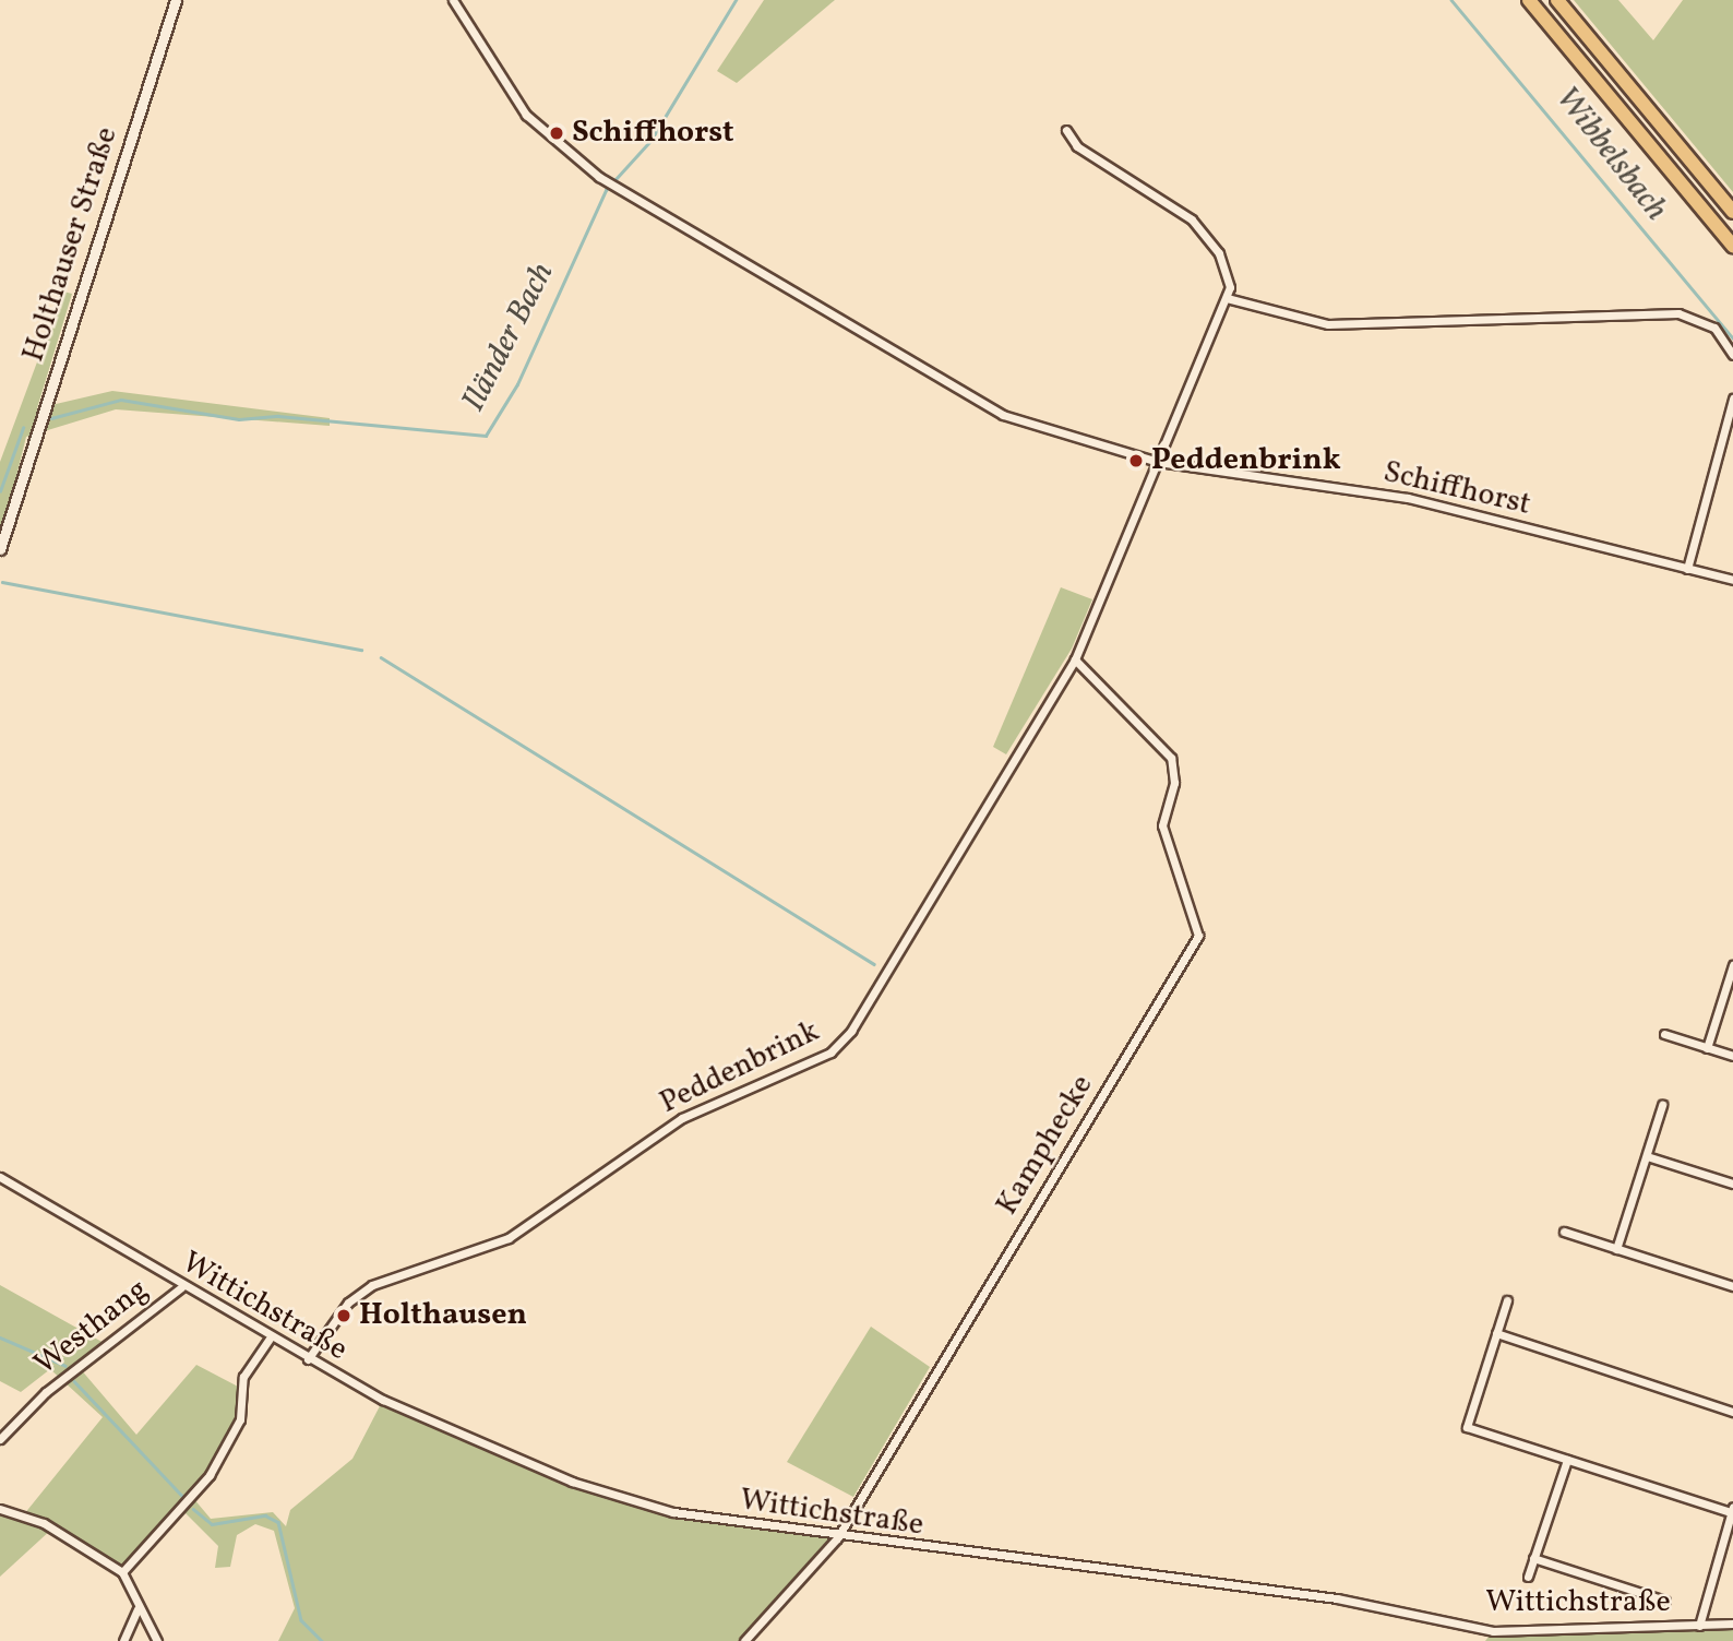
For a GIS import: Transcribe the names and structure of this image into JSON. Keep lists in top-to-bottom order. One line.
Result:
{"streets":{"street":["Holthauser Straße","Schiffhorst","Peddenbrink","Kamphecke","Wittichstraße","Westhang"]},"crossings":[["Schiffhorst","Peddenbrink"],["Peddenbrink","Kamphecke"],["Peddenbrink","Wittichstraße"],["Kamphecke","Wittichstraße"],["Wittichstraße","Westhang"]],"water":["Wibbelsbach","Iländer Bach"],"places":["Schiffhorst","Peddenbrink","Holthausen"]}
